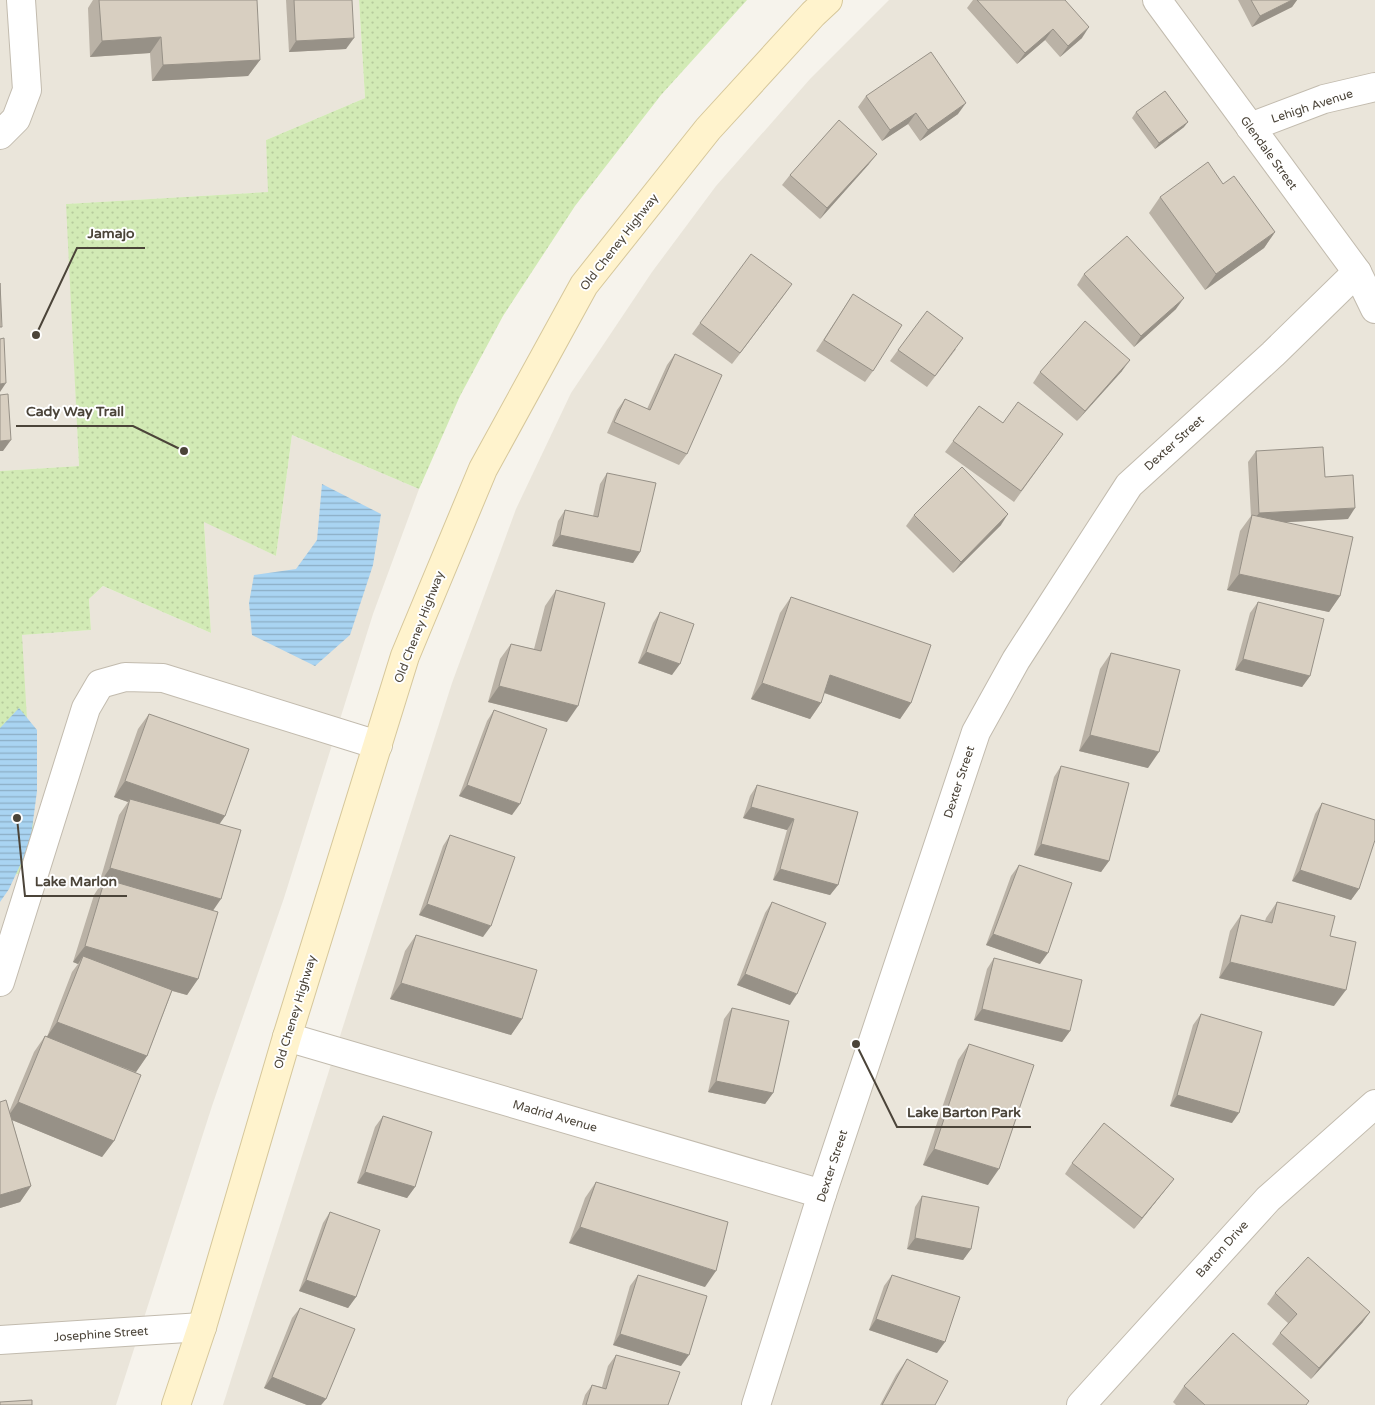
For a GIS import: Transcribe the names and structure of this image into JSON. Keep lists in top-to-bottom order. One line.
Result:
{"streets":{"street":["Lehigh Avenue","Glendale Street","Old Cheney Highway","Dexter Street","Madrid Avenue","Barton Drive","Josephine Street"]},"crossings":[["Lehigh Avenue","Glendale Street"],["Glendale Street","Dexter Street"],["Old Cheney Highway","Madrid Avenue"],["Old Cheney Highway","Josephine Street"],["Dexter Street","Madrid Avenue"]],"places":["Jamajo","Cady Way Trail","Lake Marlon","Lake Barton Park"]}
